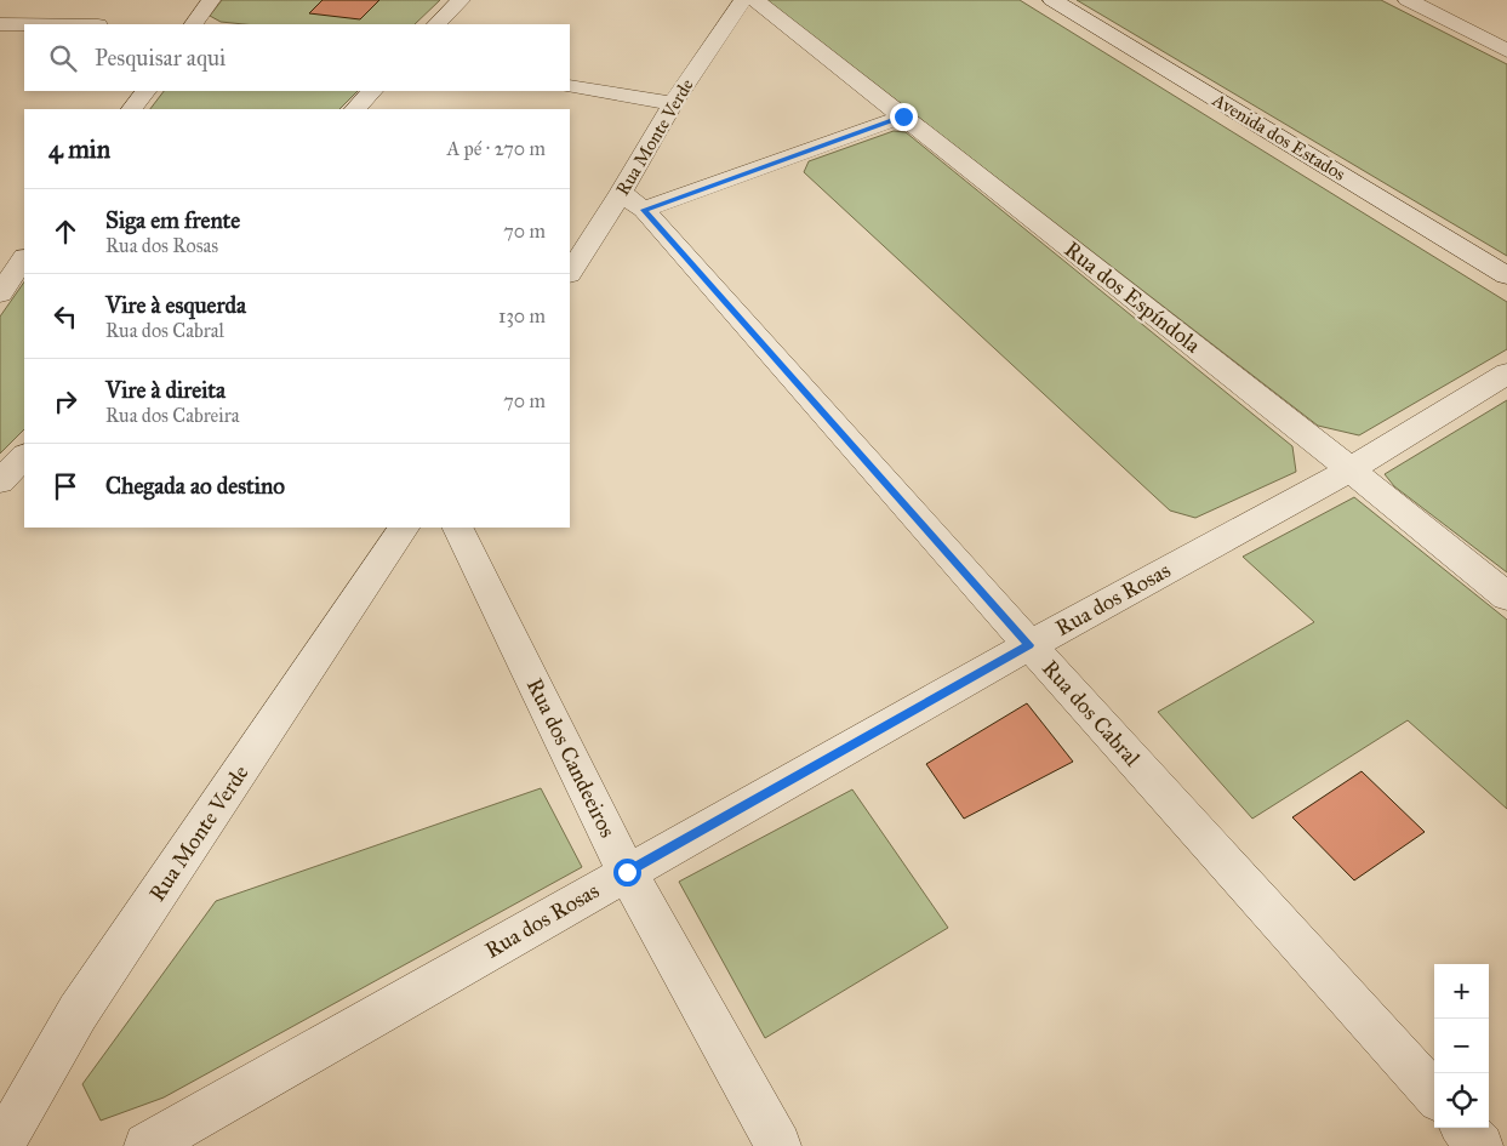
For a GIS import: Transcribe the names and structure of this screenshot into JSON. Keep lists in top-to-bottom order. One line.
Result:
{"streets":{"street":["Rua Monte Verde","Avenida dos Estados","Rua dos Espíndola","Rua dos Rosas","Rua dos Cabral","Rua dos Candeeiros"]},"crossings":[["Rua Monte Verde","Rua dos Cabral"],["Rua dos Espíndola","Rua dos Rosas"],["Rua dos Rosas","Rua dos Cabral"],["Rua dos Rosas","Rua dos Candeeiros"]],"page":{"search":"Pesquisar aqui","heading":["4 min","A pé · 270 m"],"list":[["Siga em frente","Rua dos Rosas","70 m"],["Vire à esquerda","Rua dos Cabral","130 m"],["Vire à direita","Rua dos Cabreira","70 m"],"Chegada ao destino"],"map_buttons":["+","−"]}}
